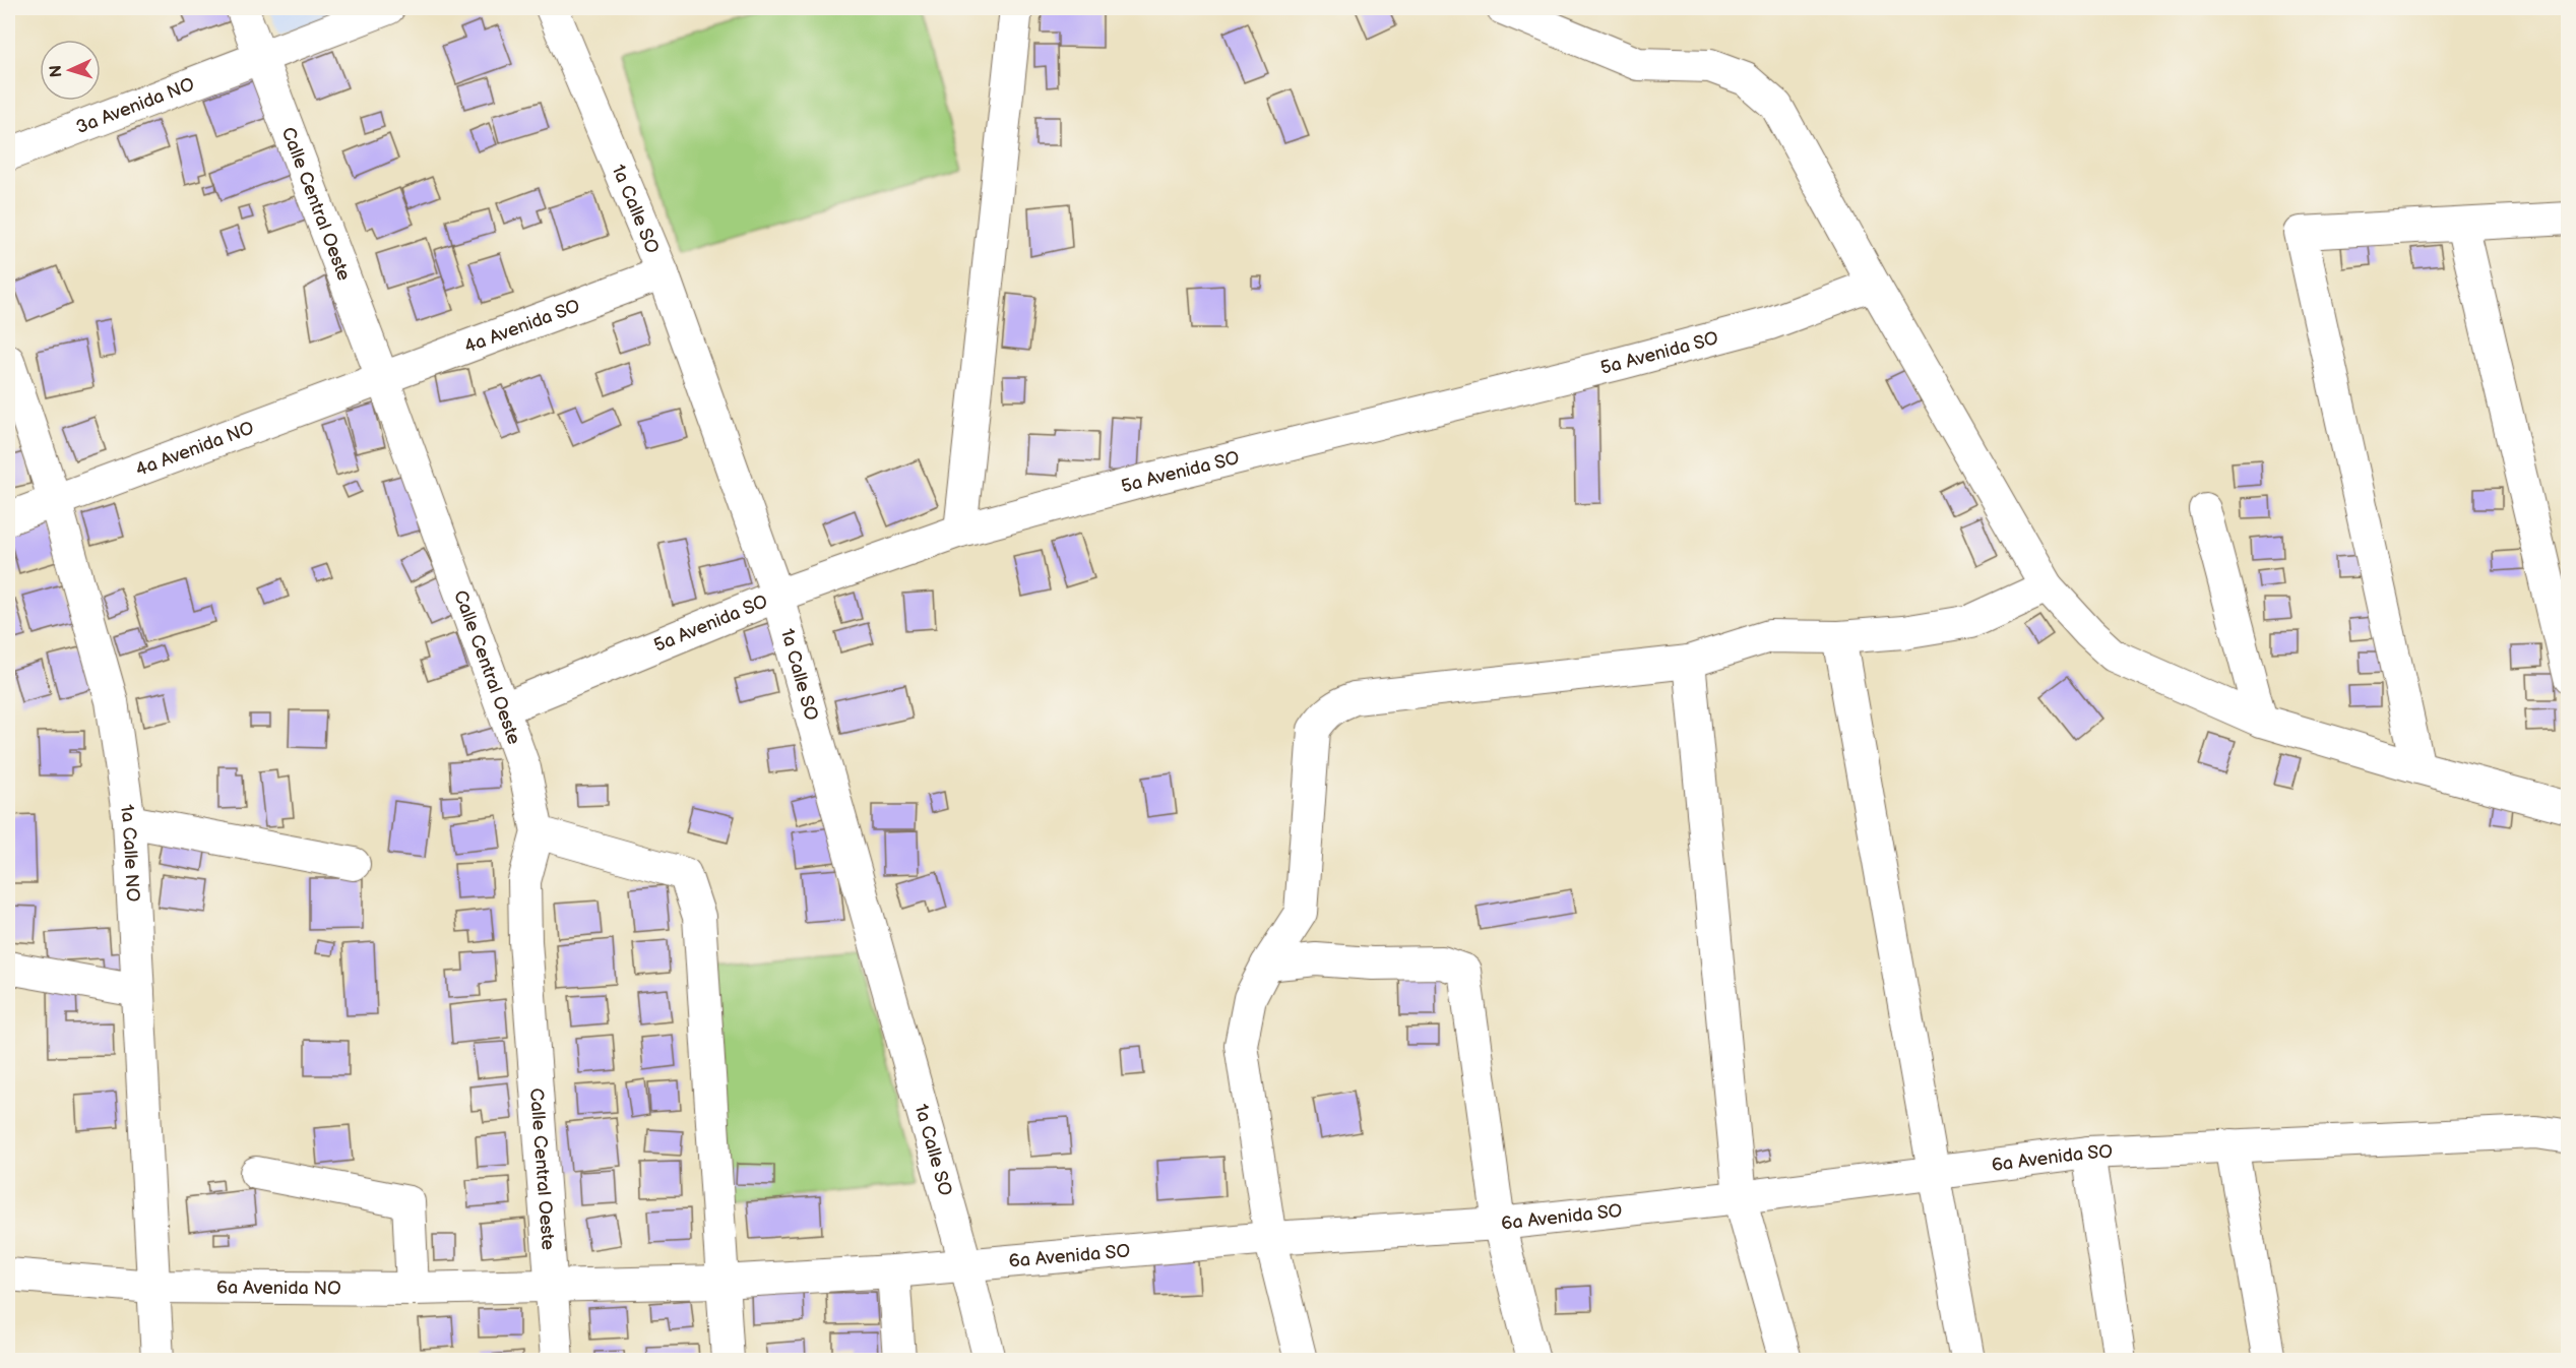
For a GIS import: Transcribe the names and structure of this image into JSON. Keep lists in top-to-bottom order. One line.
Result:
{"streets":{"street":["3a Avenida NO","Calle Central Oeste","1a Calle SO","4a Avenida SO","5a Avenida SO","4a Avenida NO","1a Calle NO","6a Avenida SO","6a Avenida NO"]},"crossings":[["3a Avenida NO","Calle Central Oeste"],["Calle Central Oeste","4a Avenida SO"],["Calle Central Oeste","5a Avenida SO"],["Calle Central Oeste","4a Avenida NO"],["Calle Central Oeste","6a Avenida SO"],["Calle Central Oeste","6a Avenida NO"],["1a Calle SO","4a Avenida SO"],["1a Calle SO","5a Avenida SO"],["1a Calle SO","6a Avenida SO"],["4a Avenida SO","4a Avenida NO"],["4a Avenida NO","1a Calle NO"],["1a Calle NO","6a Avenida NO"],["6a Avenida SO","6a Avenida NO"]],"north":"left"}
